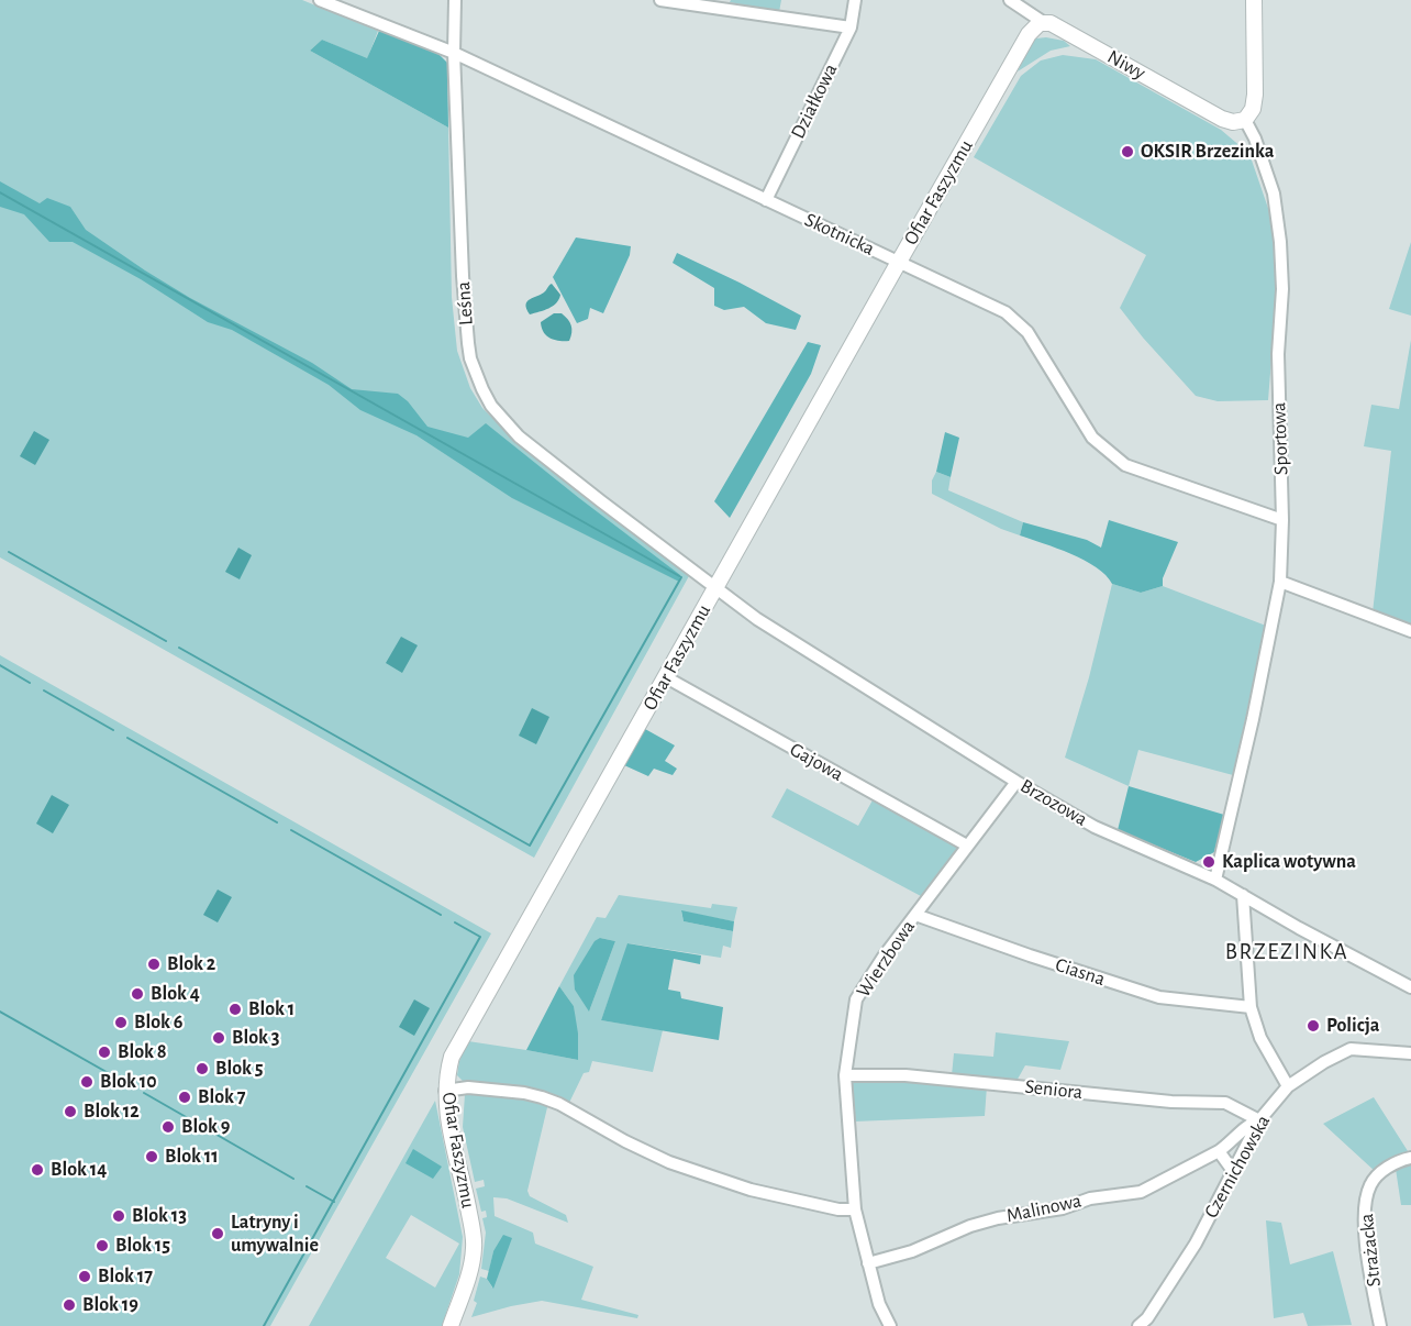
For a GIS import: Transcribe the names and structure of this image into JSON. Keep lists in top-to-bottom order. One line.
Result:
{"streets":{"street":["Niwy","Działkowa","Ofiar Faszyzmu","Skotnicka","Leśna","Sportowa","Gajowa","Brzozowa","Wierzbowa","Ciasna","Seniora","Czernichowska","Malinowa","Strażacka"]},"crossings":[["Niwy","Ofiar Faszyzmu"],["Niwy","Sportowa"],["Działkowa","Skotnicka"],["Ofiar Faszyzmu","Skotnicka"],["Ofiar Faszyzmu","Leśna"],["Ofiar Faszyzmu","Gajowa"],["Ofiar Faszyzmu","Brzozowa"],["Skotnicka","Leśna"],["Skotnicka","Sportowa"],["Leśna","Brzozowa"],["Sportowa","Brzozowa"],["Gajowa","Wierzbowa"],["Brzozowa","Wierzbowa"],["Wierzbowa","Ciasna"],["Wierzbowa","Seniora"],["Wierzbowa","Malinowa"],["Seniora","Czernichowska"],["Seniora","Malinowa"],["Czernichowska","Malinowa"]],"districts":["BRZEZINKA"],"places":["OKSIR Brzezinka","Kaplica wotywna","Blok 2","Blok 4","Blok 1","Blok 6","Policja","Blok 3","Blok 8","Blok 5","Blok 10","Blok 7","Blok 12","Blok 9","Blok 11","Blok 14","Blok 13","Latryny i umywalnie","Blok 15","Blok 17","Blok 19"]}
